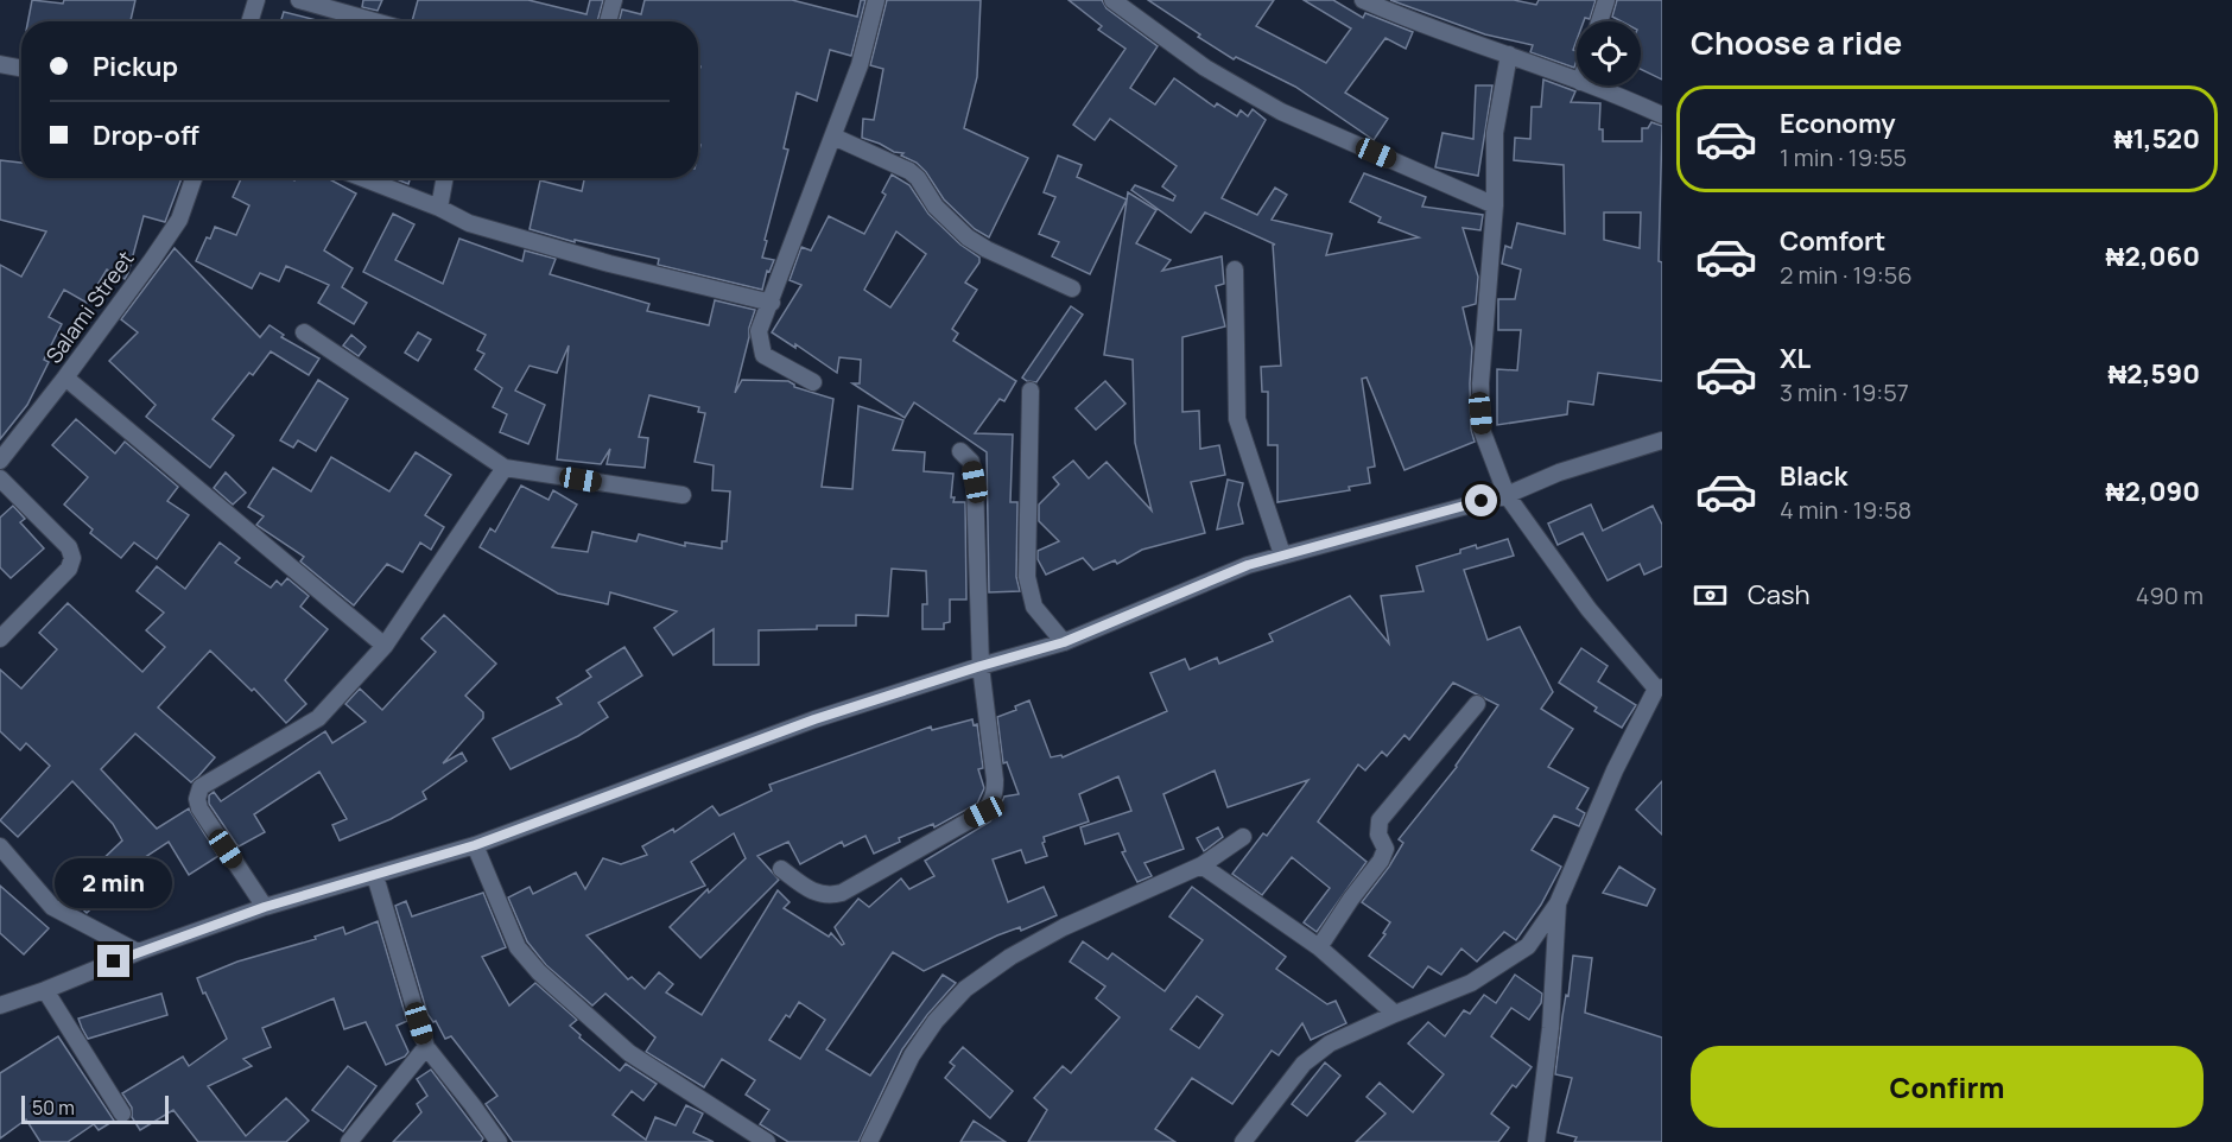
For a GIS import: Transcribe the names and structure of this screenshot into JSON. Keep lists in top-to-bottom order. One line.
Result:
{"streets":{"street":["Salami Street"]},"scale_bar":"50 m","page":{"heading":"Choose a ride","banner":["Pickup","Drop-off"],"list":[{"name":"Economy","note":"1 min · 19:55","value":"₦1,520"},{"name":"Comfort","note":"2 min · 19:56","value":"₦2,060"},{"name":"XL","note":"3 min · 19:57","value":"₦2,590"},{"name":"Black","note":"4 min · 19:58","value":"₦2,090"}],"pay":["Cash","490 m"],"bubble":"2 min","buttons":"Confirm","scale":"50 m"}}
